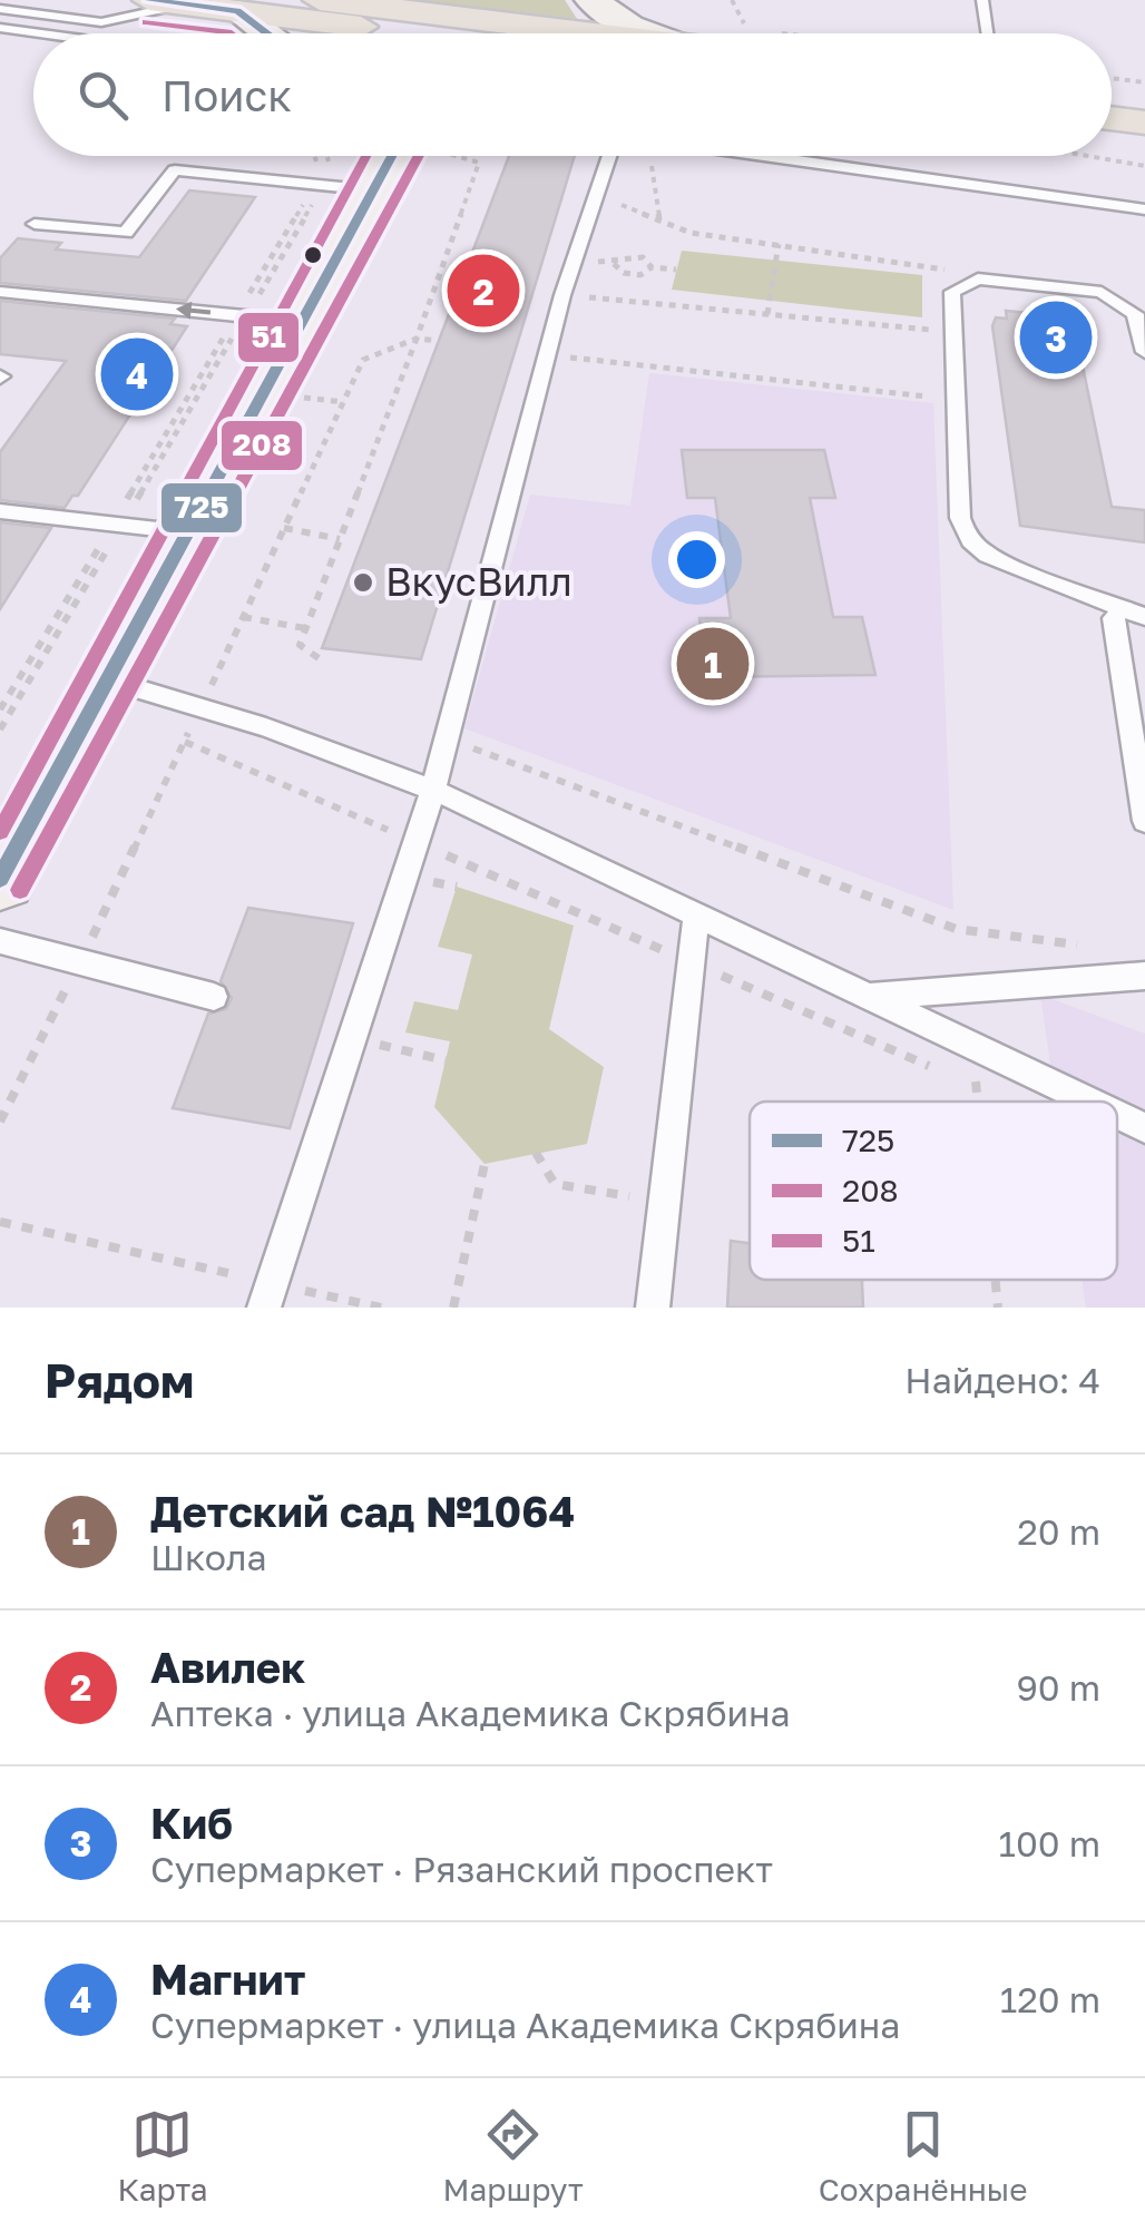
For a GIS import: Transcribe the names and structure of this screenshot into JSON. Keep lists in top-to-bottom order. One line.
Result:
{"places":["ВкусВилл"],"lines":["transit line 725","transit line 208","transit line 51"],"legend":["725","208","51"],"page":{"search":"Поиск","pins":["2","3","4","1"],"heading":["Рядом","Найдено: 4"],"list":[{"mark":"1","name":"Детский сад №1064","note":"Школа","value":"20 m"},{"mark":"2","name":"Авилек","note":"Аптека · улица Академика Скрябина","value":"90 m"},{"mark":"3","name":"Киб","note":"Супермаркет · Рязанский проспект","value":"100 m"},{"mark":"4","name":"Магнит","note":"Супермаркет · улица Академика Скрябина","value":"120 m"}],"nav":["Карта","Маршрут","Сохранённые"]}}
